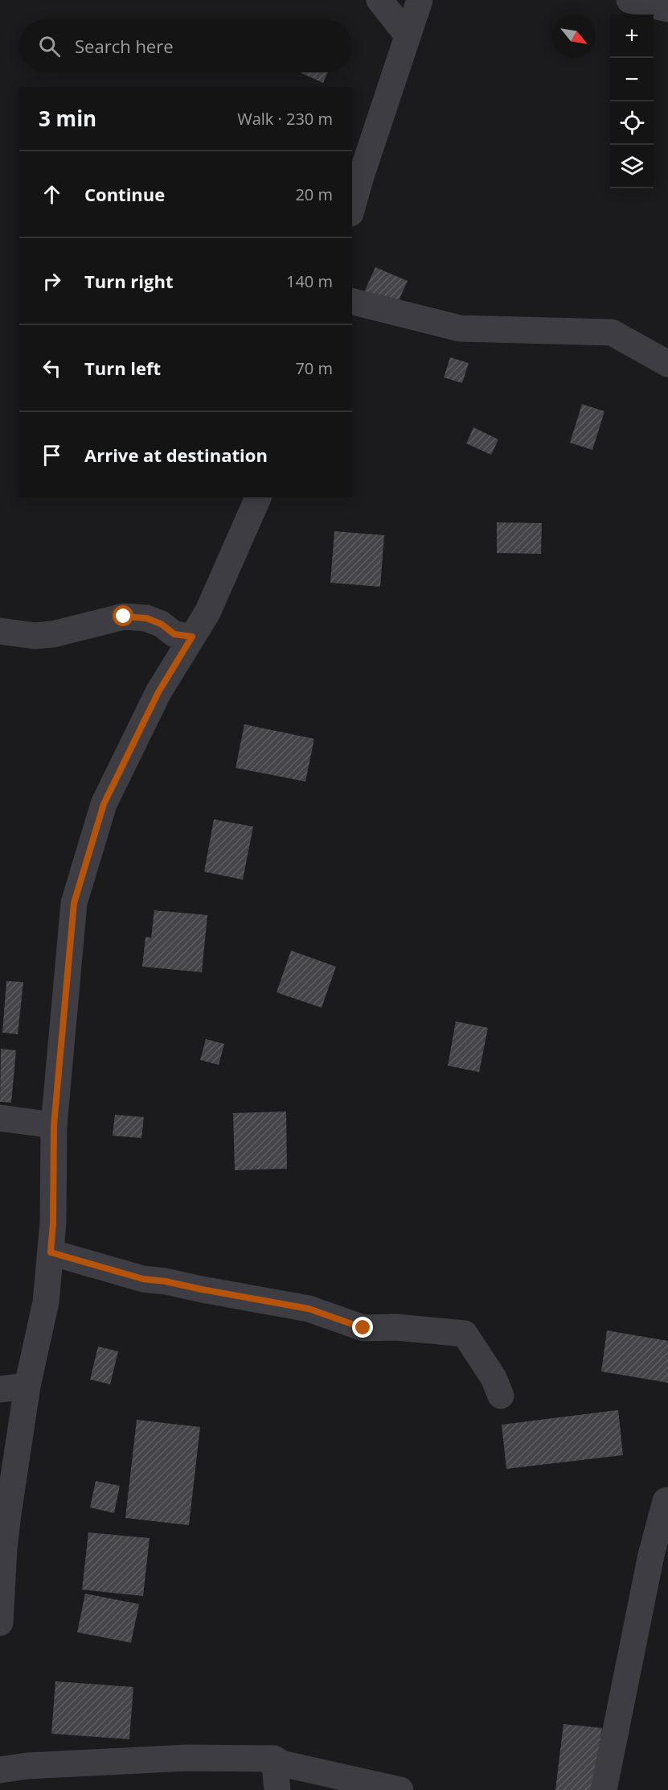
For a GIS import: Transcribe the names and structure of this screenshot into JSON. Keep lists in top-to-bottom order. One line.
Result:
{"north":"bottom right","page":{"map_buttons":["+","−"],"search":"Search here","heading":["3 min","Walk · 230 m"],"list":[["Continue","20 m"],["Turn right","140 m"],["Turn left","70 m"],"Arrive at destination"]}}
